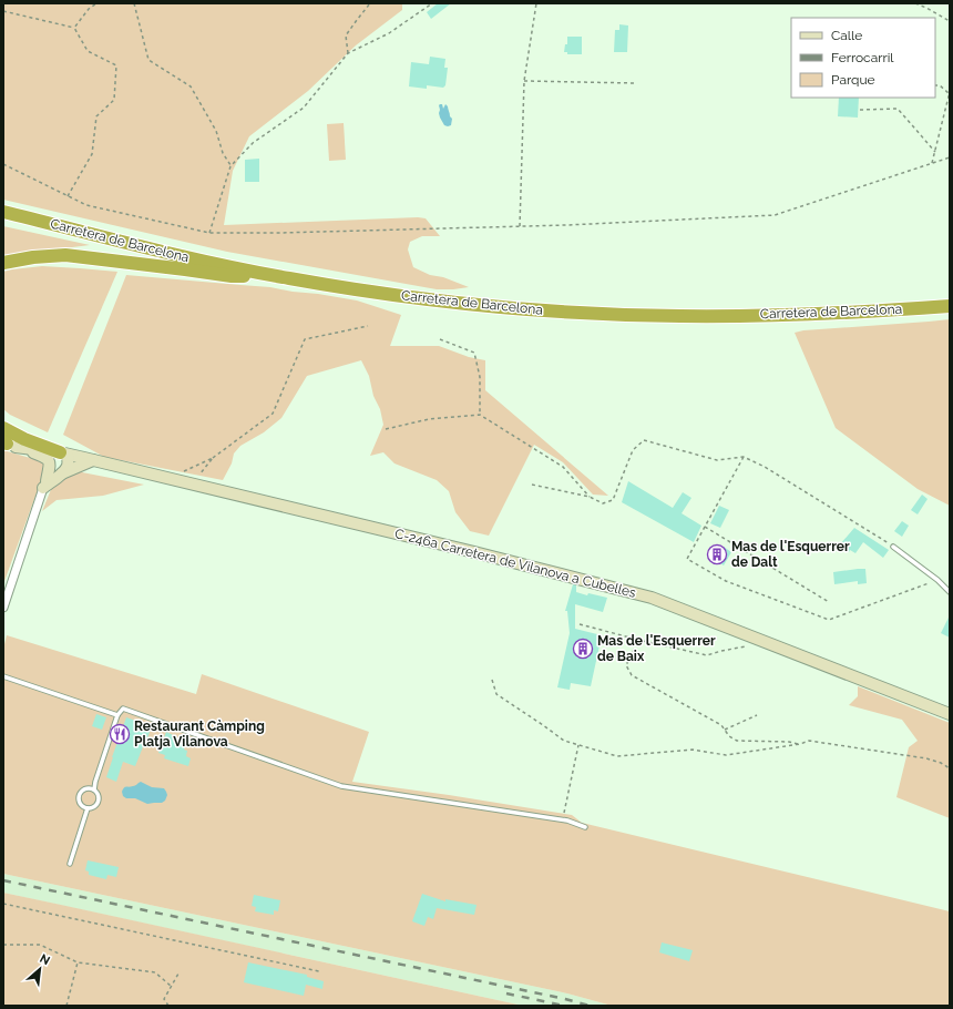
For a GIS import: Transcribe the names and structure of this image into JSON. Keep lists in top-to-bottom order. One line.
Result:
{"streets":{"highway":["Carretera de Barcelona"],"main road":["C-246a Carretera de Vilanova a Cubelles"]},"places":{"building":["Mas de l'Esquerrer de Dalt","Mas de l'Esquerrer de Baix"],"restaurant":["Restaurant Càmping Platja Vilanova"]},"legend":["Calle","Ferrocarril","Parque"],"north":"top right"}
